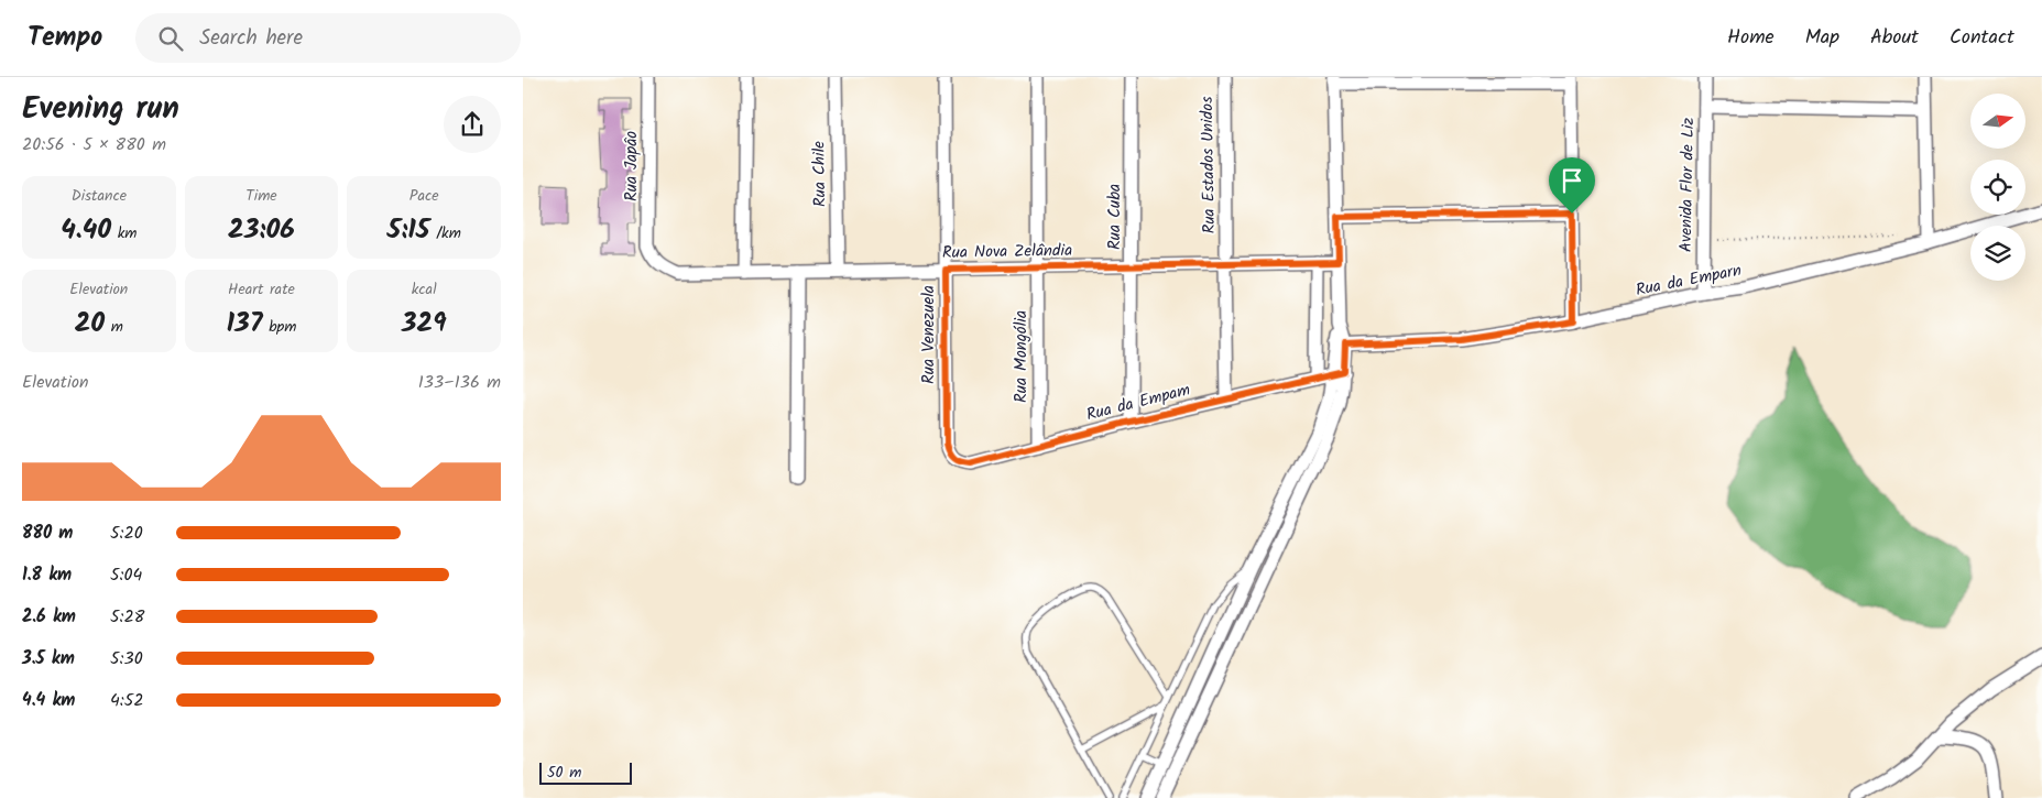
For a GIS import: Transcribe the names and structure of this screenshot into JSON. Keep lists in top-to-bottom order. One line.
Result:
{"streets":{"street":["Rua Estados Unidos","Rua Japâo","Rua Chile","Avenida Flor de Liz","Rua Cuba","Rua Nova Zelândia","Rua da Emparn","Rua Venezuela","Rua Mongólia","Rua da Empam"]},"crossings":[["Rua Estados Unidos","Rua Nova Zelândia"],["Rua Estados Unidos","Rua da Empam"],["Rua Japâo","Rua Nova Zelândia"],["Rua Chile","Rua Nova Zelândia"],["Avenida Flor de Liz","Rua da Emparn"],["Rua Cuba","Rua Nova Zelândia"],["Rua Cuba","Rua da Empam"],["Rua Nova Zelândia","Rua Venezuela"],["Rua Nova Zelândia","Rua Mongólia"],["Rua Venezuela","Rua da Empam"],["Rua Mongólia","Rua da Empam"]],"scale_bar":"50 m","north":"right","page":{"header":"Tempo","search":"Search here","nav":["Home","Map","About","Contact"],"heading":["Evening run","20:56 · 5 × 880 m"],"stats":[["Distance","4.40 km"],["Time","23:06"],["Pace","5:15 /km"],["Elevation","20 m"],["Heart rate","137 bpm"],["kcal","329"]],"chart":["Elevation","133–136 m"],"list":[{"name":"880 m","note":"5:20"},{"name":"1.8 km","note":"5:04"},{"name":"2.6 km","note":"5:28"},{"name":"3.5 km","note":"5:30"},{"name":"4.4 km","note":"4:52"}],"scale":"50 m"}}
